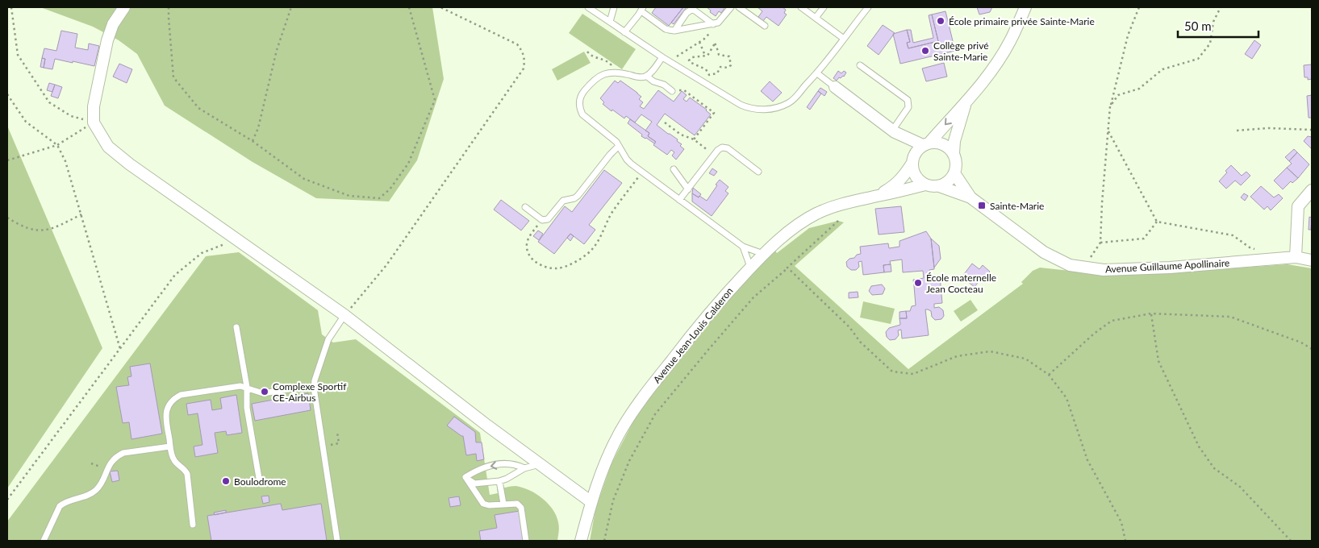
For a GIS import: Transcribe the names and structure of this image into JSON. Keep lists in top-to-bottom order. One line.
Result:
{"streets":{"street":["Avenue Guillaume Apollinaire","Avenue Jean-Louis Calderon"]},"crossings":[["Avenue Guillaume Apollinaire","Avenue Jean-Louis Calderon"]],"places":{"other":["École primaire privée Sainte-Marie","Collège privé Sainte-Marie","École maternelle Jean Cocteau","Complexe Sportif CE-Airbus","Boulodrome"],"transit":["Sainte-Marie"]},"scale_bar":"50 m"}
